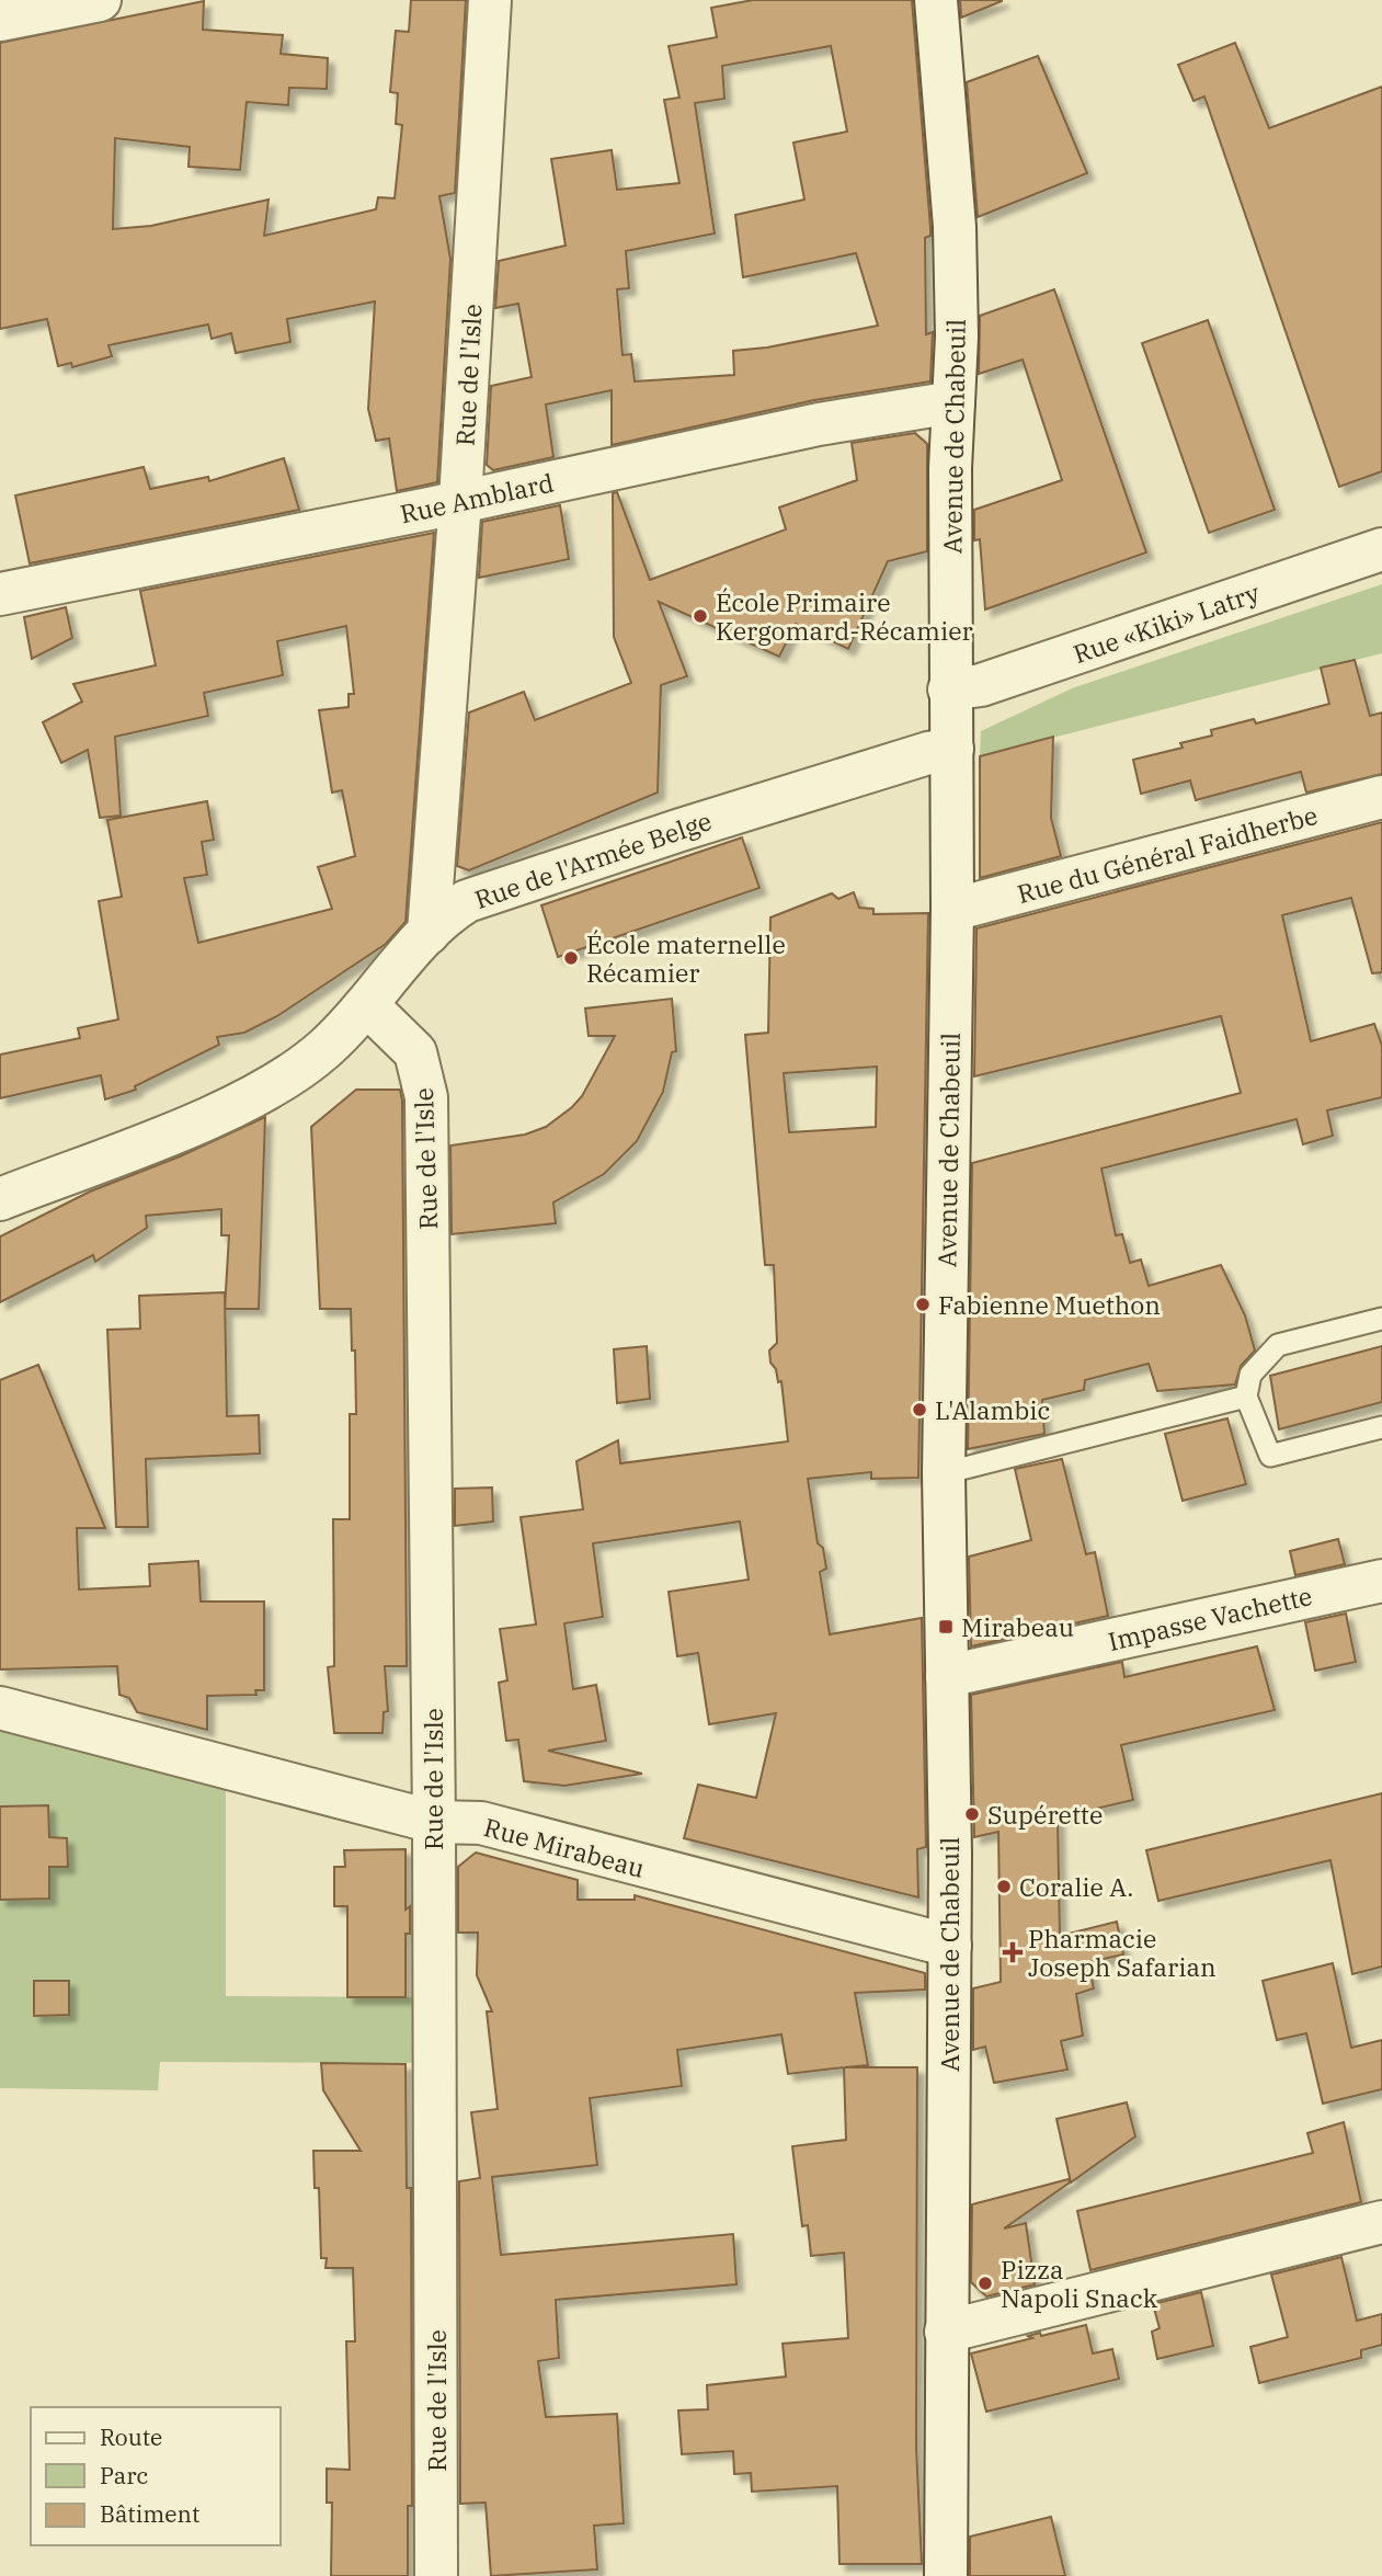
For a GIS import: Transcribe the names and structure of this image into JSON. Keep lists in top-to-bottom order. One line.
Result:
{"streets":{"street":["Rue de l'Isle","Avenue de Chabeuil","Rue Amblard","Rue «Kiki» Latry","Rue du Général Faidherbe","Rue de l'Armée Belge","Impasse Vachette","Rue Mirabeau"]},"crossings":[["Rue de l'Isle","Rue Amblard"],["Rue de l'Isle","Rue de l'Armée Belge"],["Rue de l'Isle","Rue Mirabeau"],["Avenue de Chabeuil","Rue Amblard"],["Avenue de Chabeuil","Rue «Kiki» Latry"],["Avenue de Chabeuil","Rue du Général Faidherbe"],["Avenue de Chabeuil","Rue de l'Armée Belge"],["Avenue de Chabeuil","Impasse Vachette"],["Avenue de Chabeuil","Rue Mirabeau"]],"places":{"other":["École Primaire Kergomard-Récamier","École maternelle Récamier","Fabienne Muethon","L'Alambic","Supérette","Coralie A.","Pizza Napoli Snack"],"transit":["Mirabeau"],"health":["Pharmacie Joseph Safarian"]},"legend":["Route","Parc","Bâtiment"]}
